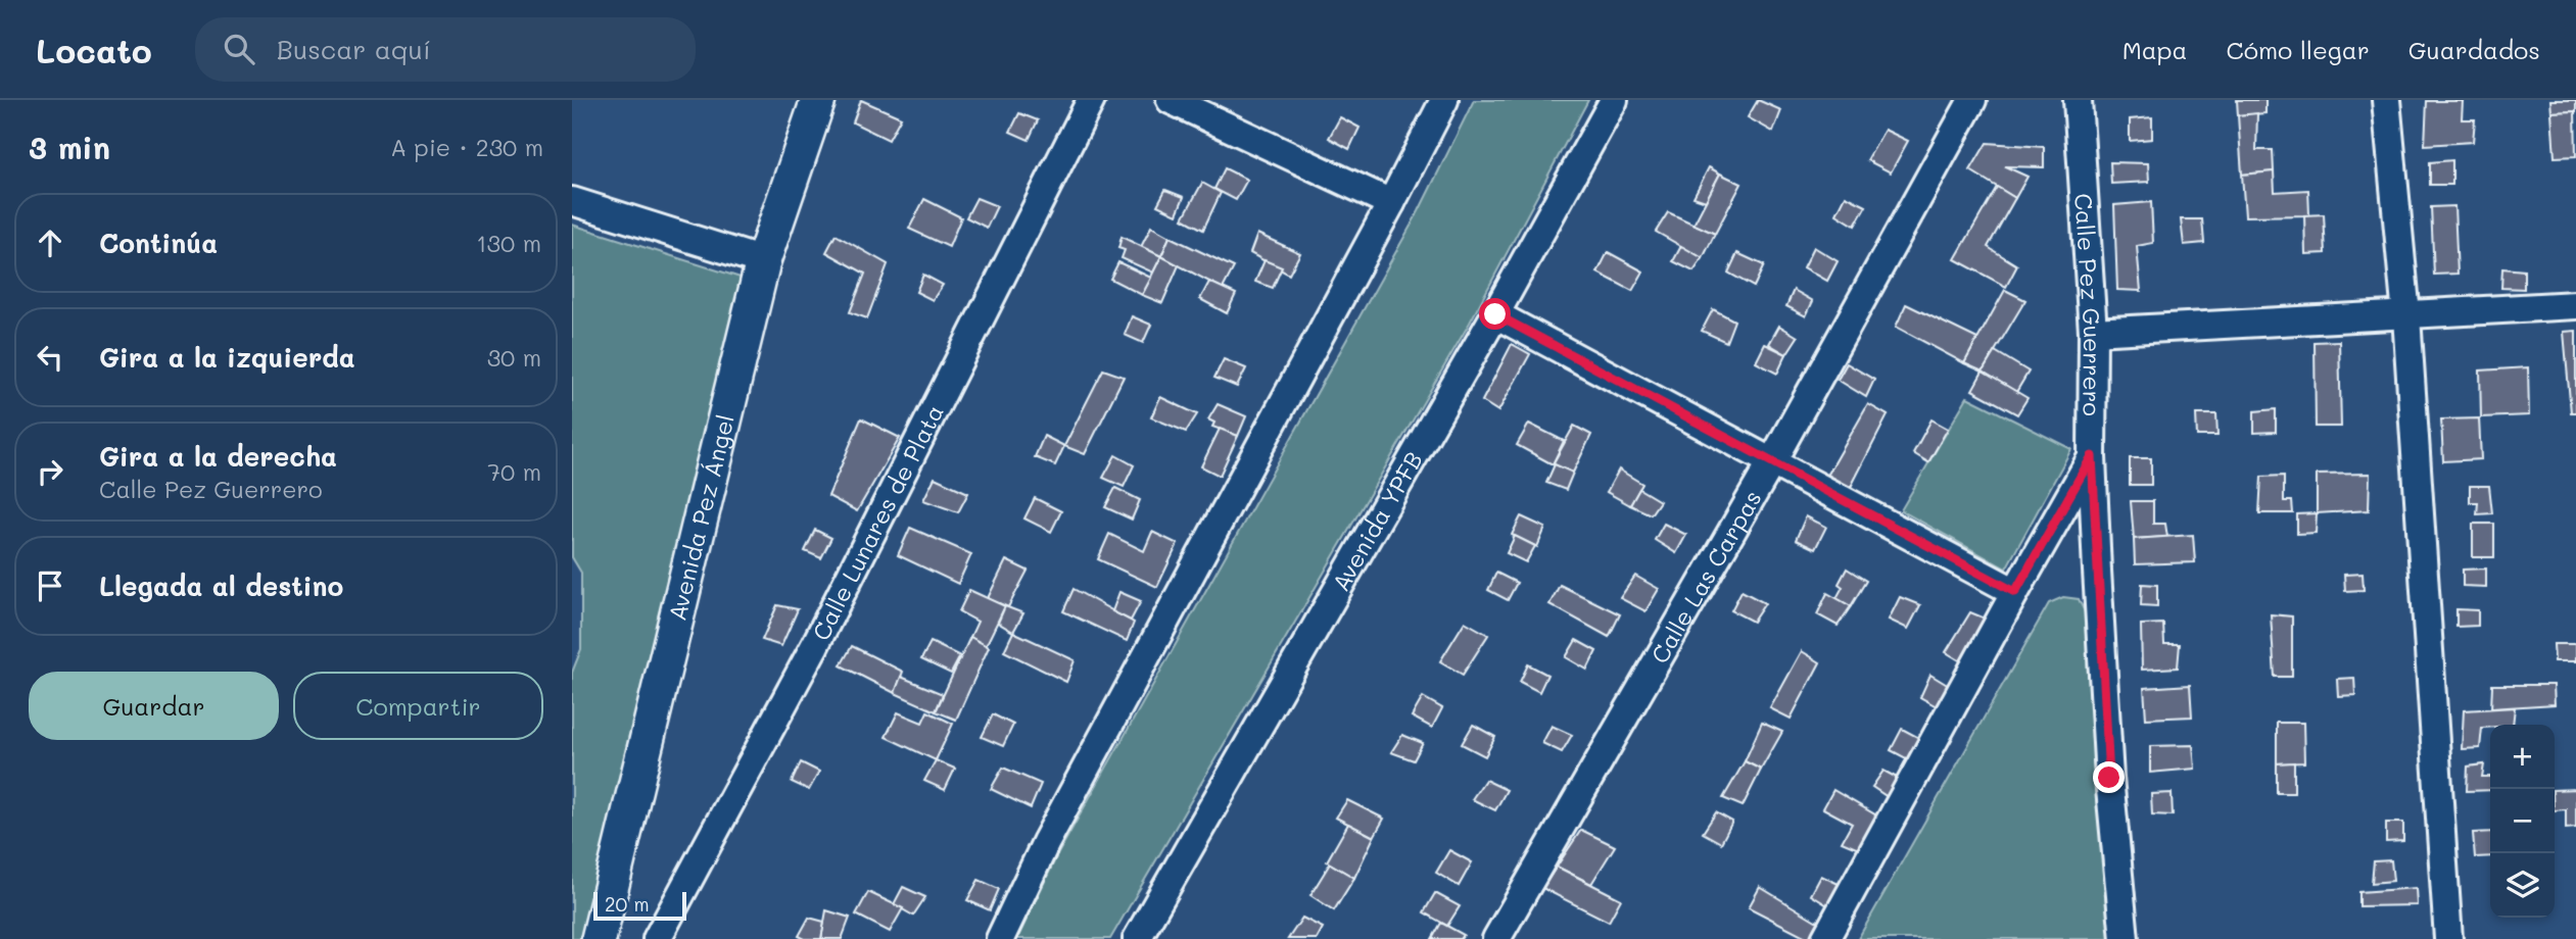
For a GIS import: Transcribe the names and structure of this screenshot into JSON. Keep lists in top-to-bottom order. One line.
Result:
{"streets":{"street":["Calle Pez Guerrero","Avenida Pez Ángel","Avenida YPFB","Calle Lunares de Plata","Calle Las Carpas"]},"scale_bar":"20 m","page":{"header":"Locato","search":"Buscar aquí","nav":["Mapa","Cómo llegar","Guardados"],"heading":["3 min","A pie · 230 m"],"list":[["Continúa","130 m"],["Gira a la izquierda","30 m"],["Gira a la derecha","Calle Pez Guerrero","70 m"],"Llegada al destino"],"buttons":["Guardar","Compartir"],"map_buttons":["+","−"],"scale":"20 m"}}
